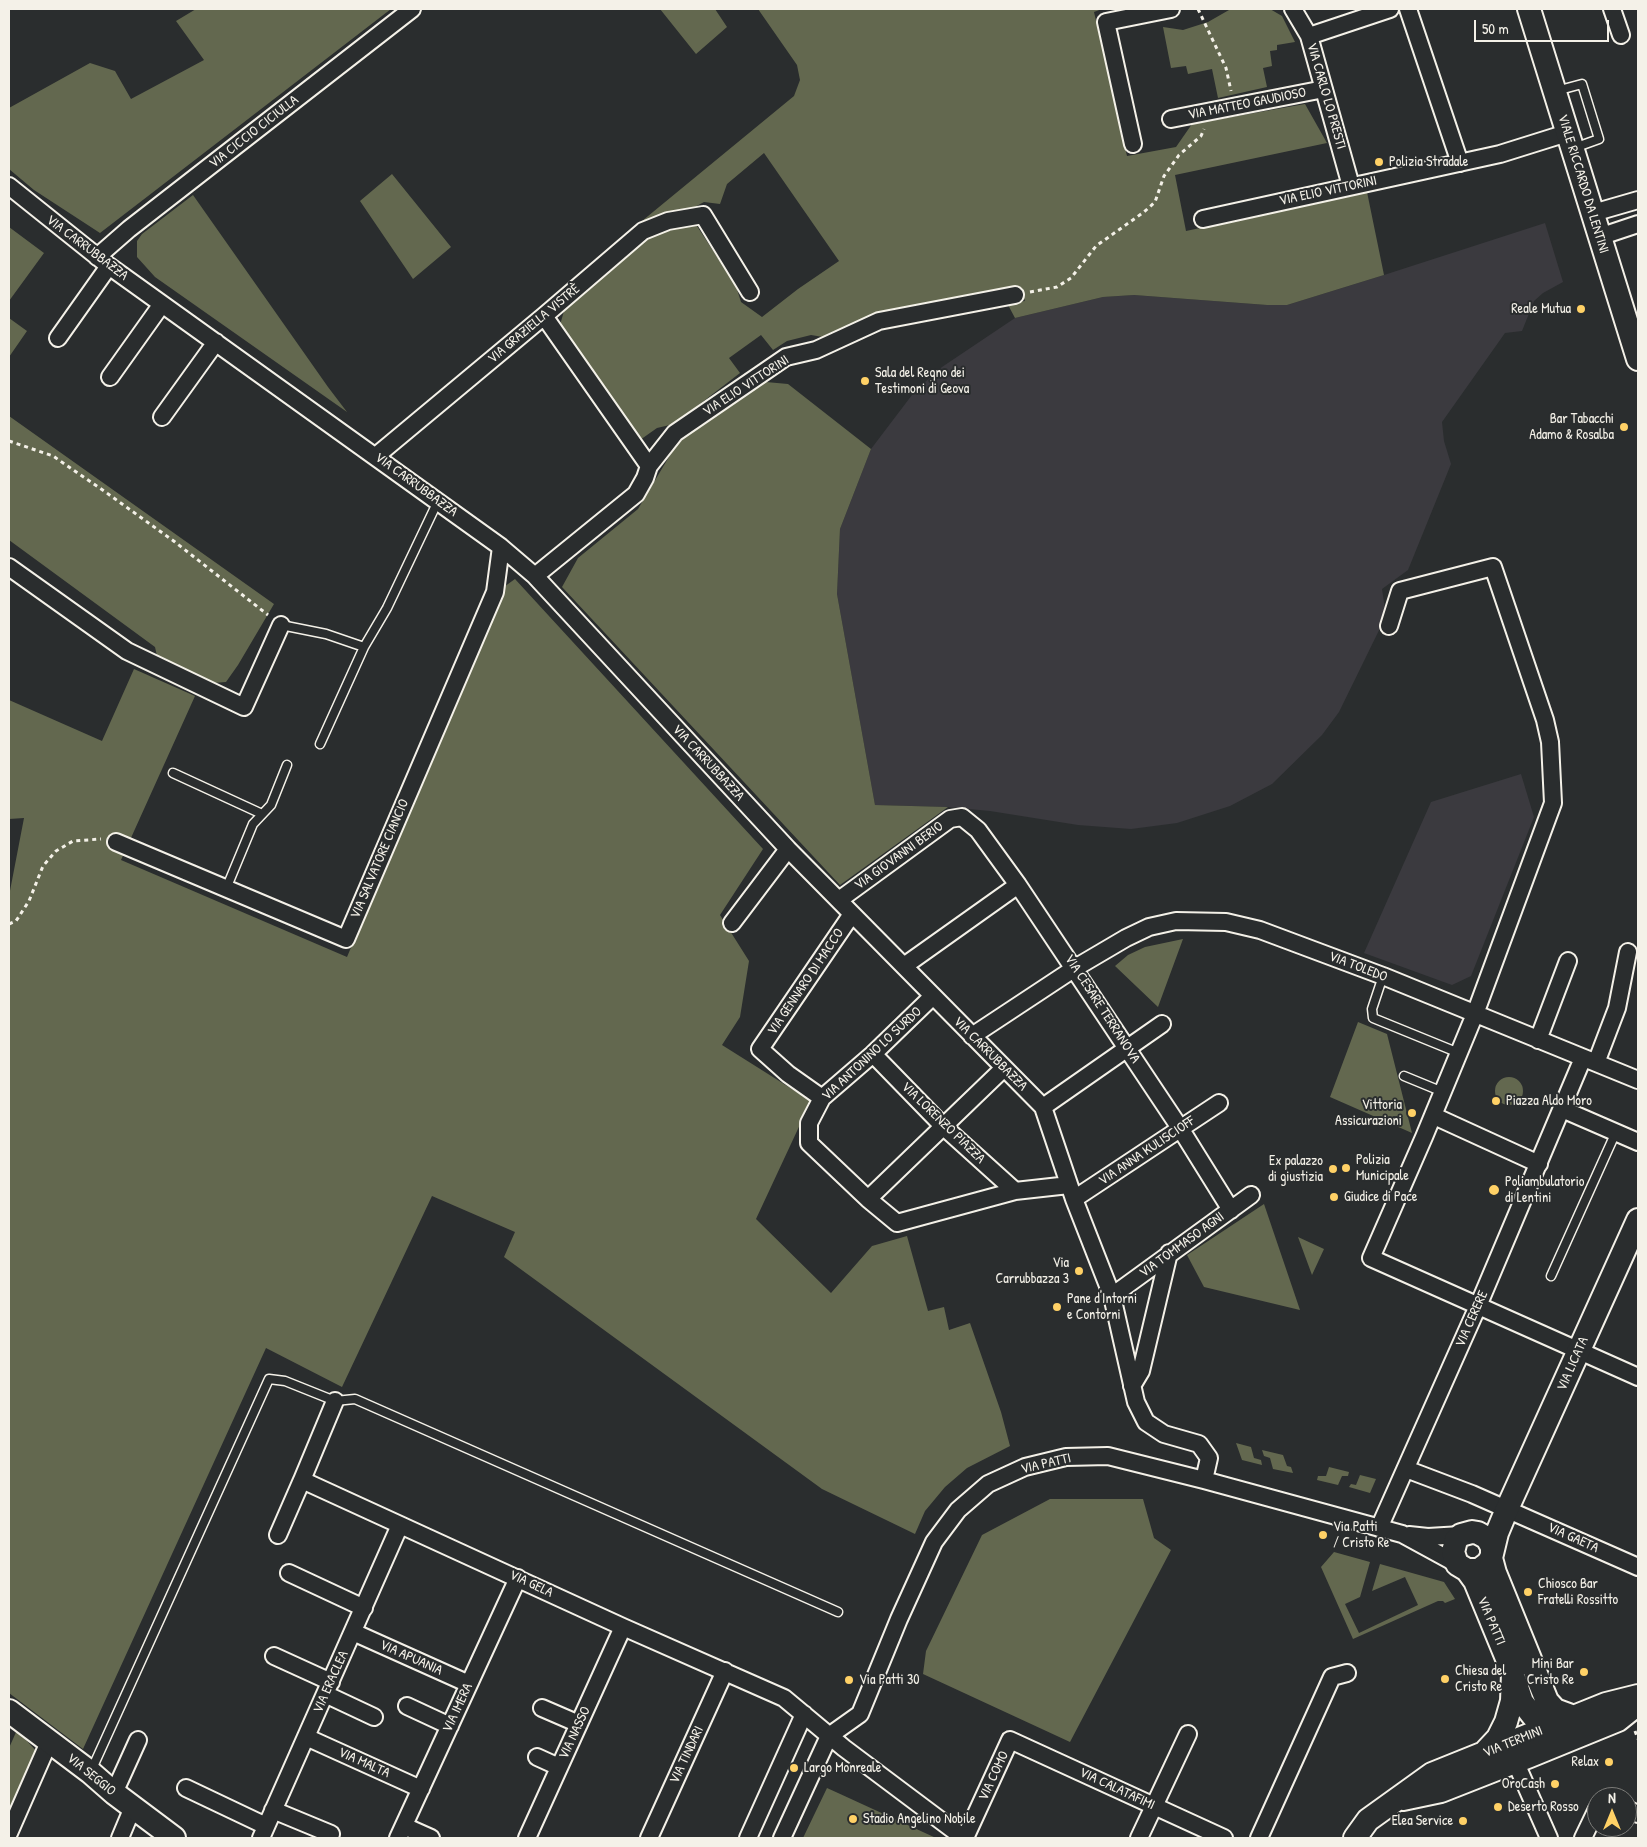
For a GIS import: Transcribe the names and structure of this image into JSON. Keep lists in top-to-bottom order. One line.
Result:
{"streets":{"street":["VIA CARLO LO PRESTI","VIA MATTEO GAUDIOSO","VIA CICCIO CICIULLA","VIALE RICCARDO DA LENTINI","VIA ELIO VITTORINI","VIA CARRUBBAZZA","VIA GRAZIELLA VISTRÈ","VIA GIOVANNI BERIO","VIA SALVATORE CIANCIO","VIA TOLEDO","VIA GENNARO DI MACCO","VIA CESARE TERRANOVA","VIA ANTONINO LO SURDO","VIA LORENZO PIAZZA","VIA ANNA KULISCIOFF","VIA TOMMASO AGNI","VIA CERERE","VIA LICATA","VIA PATTI","VIA GAETA","VIA GELA","VIA APUANIA","VIA ERACLEA","VIA IMERA","VIA NASSO","VIA TERMINI","VIA TINDARI","VIA MALTA","VIA SEGGIO","VIA COMO","VIA CALATAFIMI"]},"crossings":[["VIA CARLO LO PRESTI","VIA MATTEO GAUDIOSO"],["VIA CARLO LO PRESTI","VIA ELIO VITTORINI"],["VIA CICCIO CICIULLA","VIA CARRUBBAZZA"],["VIALE RICCARDO DA LENTINI","VIA ELIO VITTORINI"],["VIA ELIO VITTORINI","VIA CARRUBBAZZA"],["VIA CARRUBBAZZA","VIA GRAZIELLA VISTRÈ"],["VIA CARRUBBAZZA","VIA GIOVANNI BERIO"],["VIA CARRUBBAZZA","VIA SALVATORE CIANCIO"],["VIA CARRUBBAZZA","VIA TOLEDO"],["VIA CARRUBBAZZA","VIA GENNARO DI MACCO"],["VIA CARRUBBAZZA","VIA ANTONINO LO SURDO"],["VIA CARRUBBAZZA","VIA ANNA KULISCIOFF"],["VIA CARRUBBAZZA","VIA TOMMASO AGNI"],["VIA CARRUBBAZZA","VIA PATTI"],["VIA GIOVANNI BERIO","VIA CESARE TERRANOVA"],["VIA TOLEDO","VIA CESARE TERRANOVA"],["VIA TOLEDO","VIA CERERE"],["VIA GENNARO DI MACCO","VIA ANTONINO LO SURDO"],["VIA CESARE TERRANOVA","VIA ANNA KULISCIOFF"],["VIA CESARE TERRANOVA","VIA TOMMASO AGNI"],["VIA ANTONINO LO SURDO","VIA LORENZO PIAZZA"],["VIA CERERE","VIA PATTI"],["VIA CERERE","VIA GAETA"],["VIA LICATA","VIA PATTI"],["VIA LICATA","VIA GAETA"],["VIA PATTI","VIA GELA"],["VIA PATTI","VIA TERMINI"],["VIA GELA","VIA ERACLEA"],["VIA GELA","VIA IMERA"],["VIA GELA","VIA NASSO"],["VIA GELA","VIA TINDARI"],["VIA GELA","VIA COMO"],["VIA APUANIA","VIA ERACLEA"],["VIA APUANIA","VIA IMERA"],["VIA ERACLEA","VIA MALTA"],["VIA IMERA","VIA MALTA"],["VIA COMO","VIA CALATAFIMI"]],"places":["Polizia Stradale","Reale Mutua","Sala del Regno dei Testimoni di Geova","Bar Tabacchi Adamo & Rosalba","Piazza Aldo Moro","Vittoria Assicurazioni","Polizia Municipale","Ex palazzo di giustizia","Poliambulatorio di Lentini","Giudice di Pace","Via Carrubbazza 3","Pane d'Intorni e Contorni","Via Patti / Cristo Re","Chiosco Bar Fratelli Rossitto","Mini Bar Cristo Re","Chiesa del Cristo Re","Via Patti 30","Relax","Largo Monreale","OroCash","Deserto Rosso","Stadio Angelino Nobile","Elea Service"],"scale_bar":"50 m","north":"top"}
